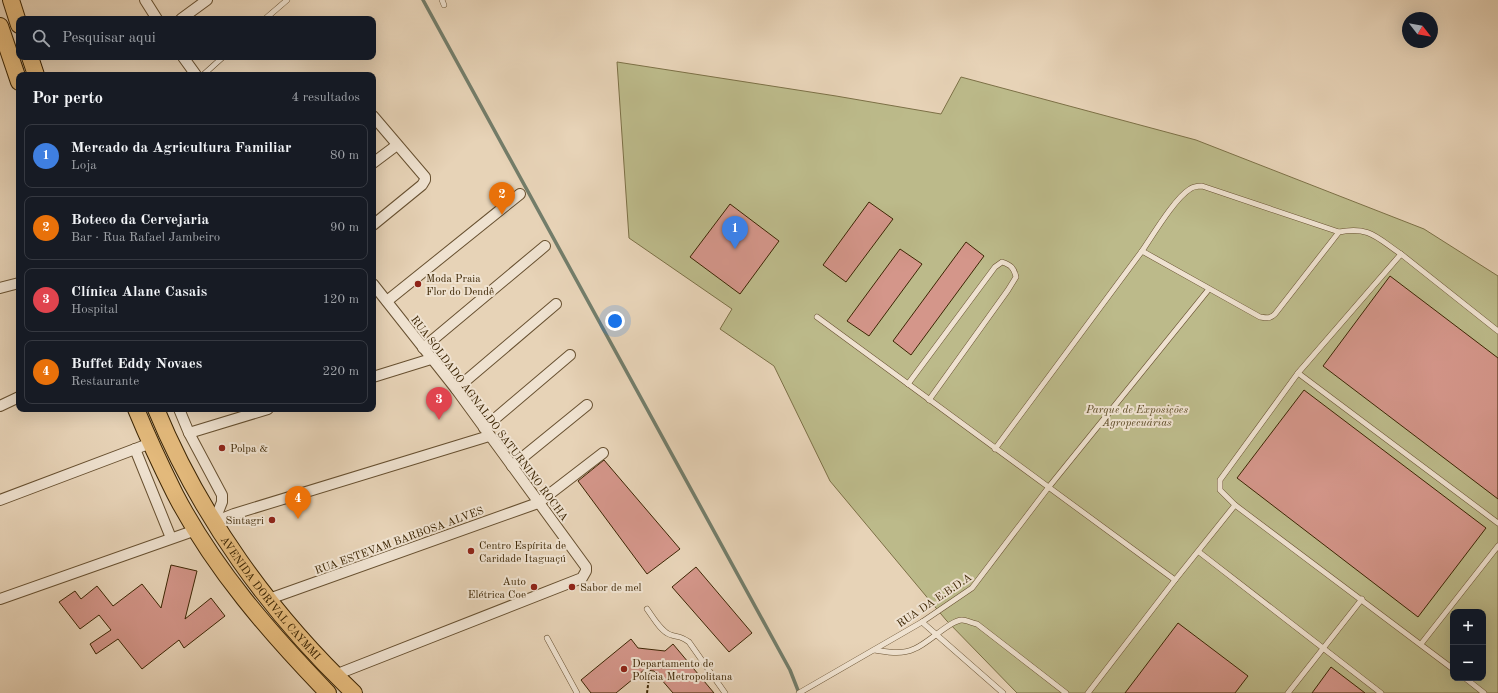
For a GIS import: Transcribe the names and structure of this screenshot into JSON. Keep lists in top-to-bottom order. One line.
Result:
{"streets":{"main road":["AVENIDA DORIVAL CAYMMI"],"street":["RUA SOLDADO AGNALDO SATURNINO ROCHA","RUA ESTEVAM BARBOSA ALVES"],"lane":["RUA DA E.B.D.A"]},"crossings":[["RUA SOLDADO AGNALDO SATURNINO ROCHA","RUA ESTEVAM BARBOSA ALVES"],["RUA SOLDADO AGNALDO SATURNINO ROCHA","AVENIDA DORIVAL CAYMMI"],["RUA ESTEVAM BARBOSA ALVES","AVENIDA DORIVAL CAYMMI"]],"parks":["Parque de Exposições Agropecuárias"],"places":["Moda Praia Flor do Dendê","Polpa &","Sintagri","Centro Espírita de Caridade Itaguaçú","Auto Elétrica Coe","Sabor de mel","Departamento de Polícia Metropolitana"],"north":"bottom right","page":{"search":"Pesquisar aqui","heading":["Por perto","4 resultados"],"list":[{"mark":"1","name":"Mercado da Agricultura Familiar","note":"Loja","value":"80 m"},{"mark":"2","name":"Boteco da Cervejaria","note":"Bar · Rua Rafael Jambeiro","value":"90 m"},{"mark":"3","name":"Clínica Alane Casais","note":"Hospital","value":"120 m"},{"mark":"4","name":"Buffet Eddy Novaes","note":"Restaurante","value":"220 m"}],"pins":["2","1","3","4"],"map_buttons":["+","−"]}}
